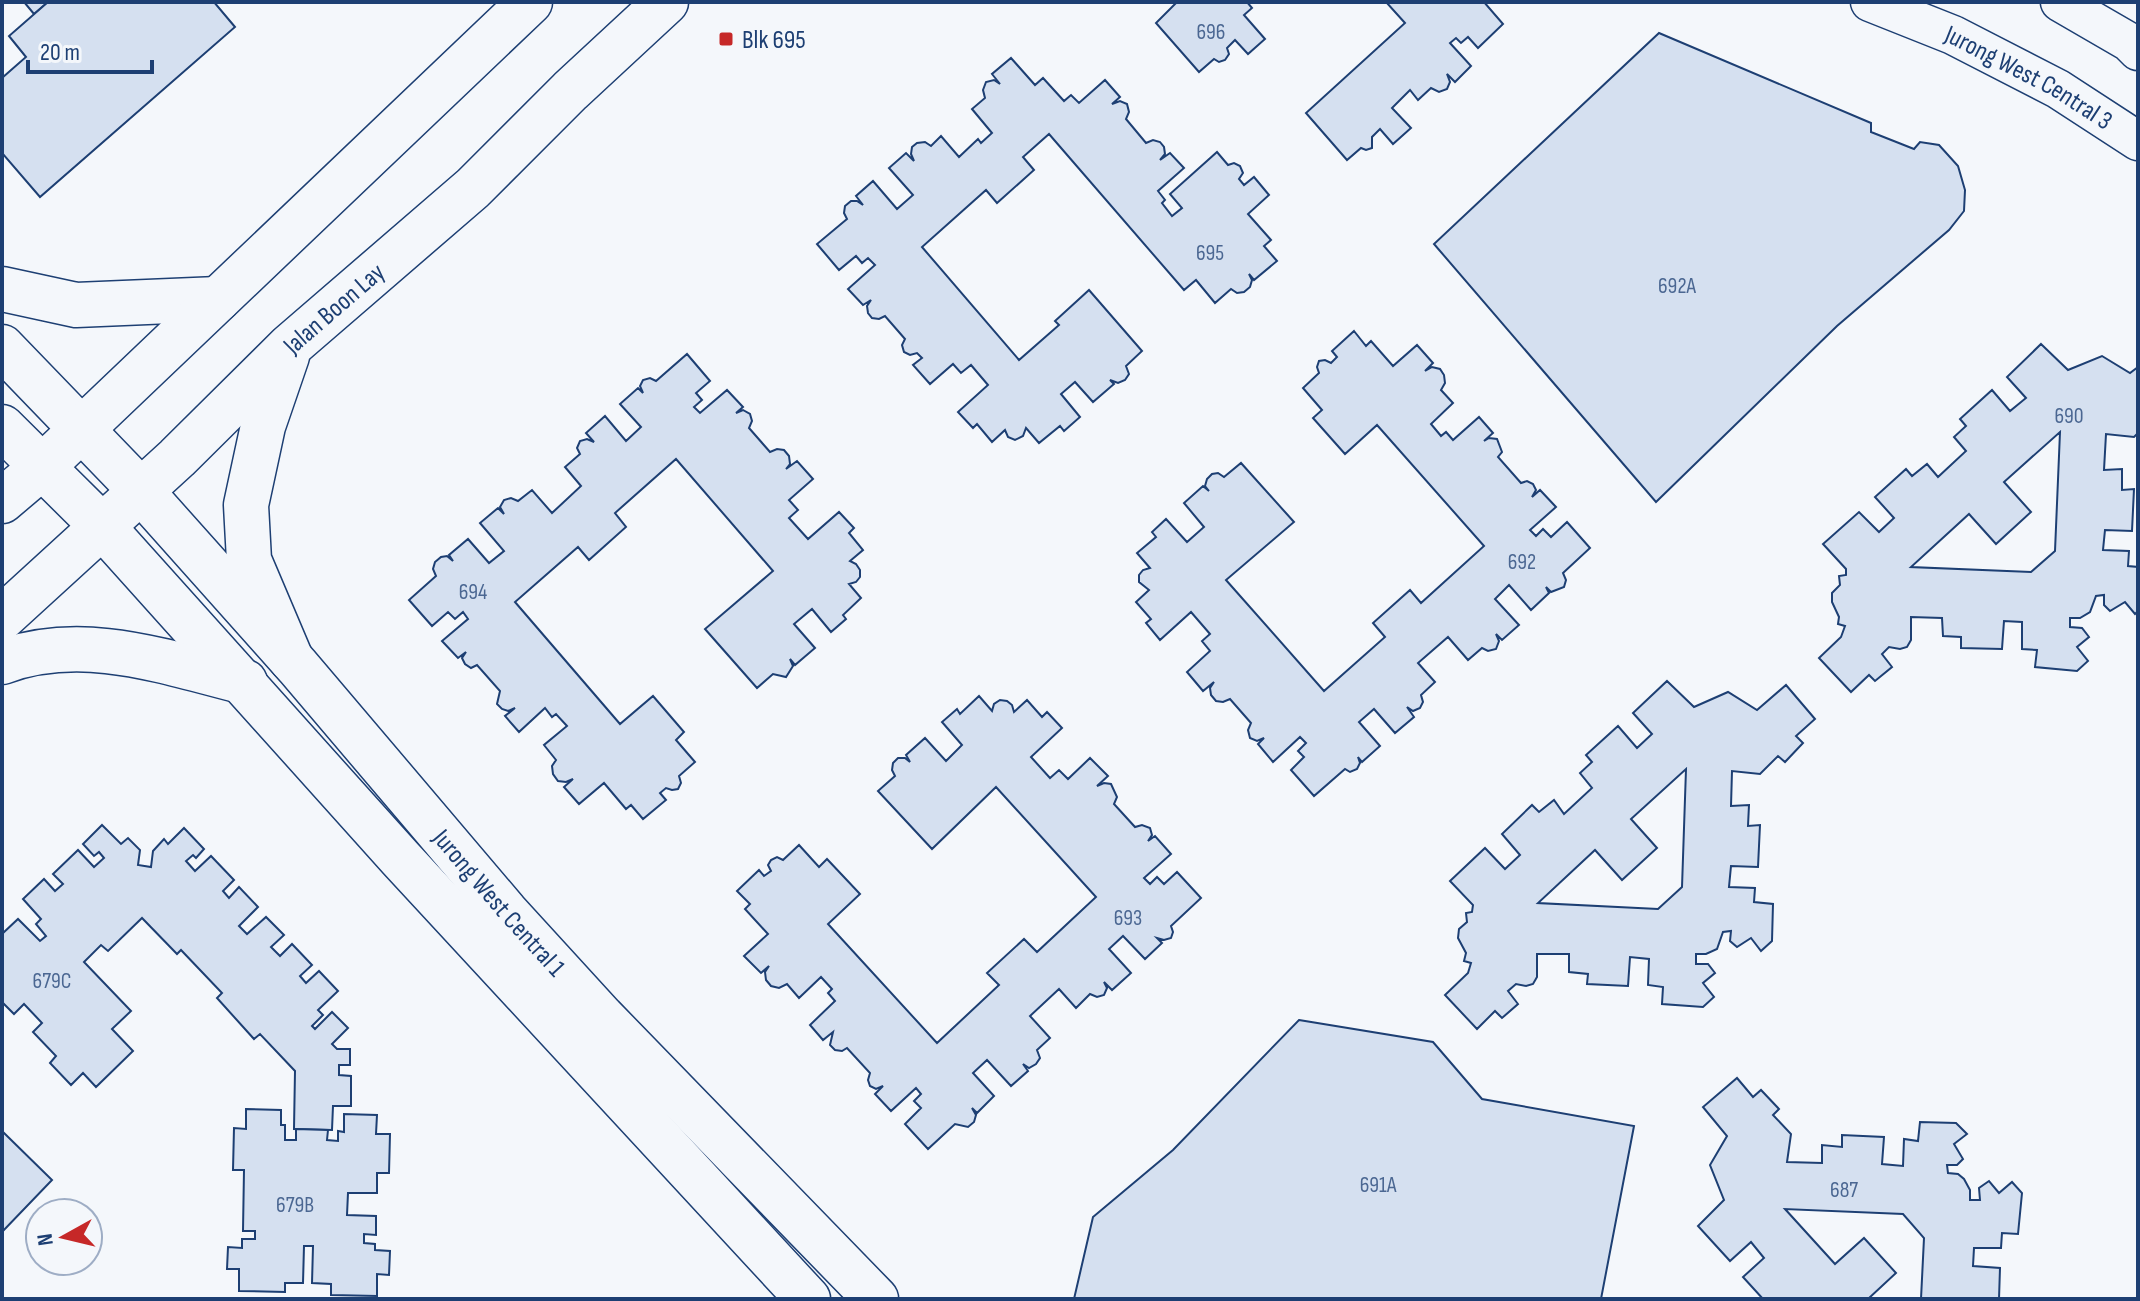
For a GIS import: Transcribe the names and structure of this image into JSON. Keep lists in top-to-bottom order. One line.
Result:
{"streets":{"street":["Jurong West Central 3","Jalan Boon Lay","Jurong West Central 1"]},"crossings":[["Jalan Boon Lay","Jurong West Central 1"]],"places":{"transit":["Blk 695"]},"house_numbers":["696","695","692A","690","692","694","693","679C","691A","687","679B"],"scale_bar":"20 m","north":"left"}
